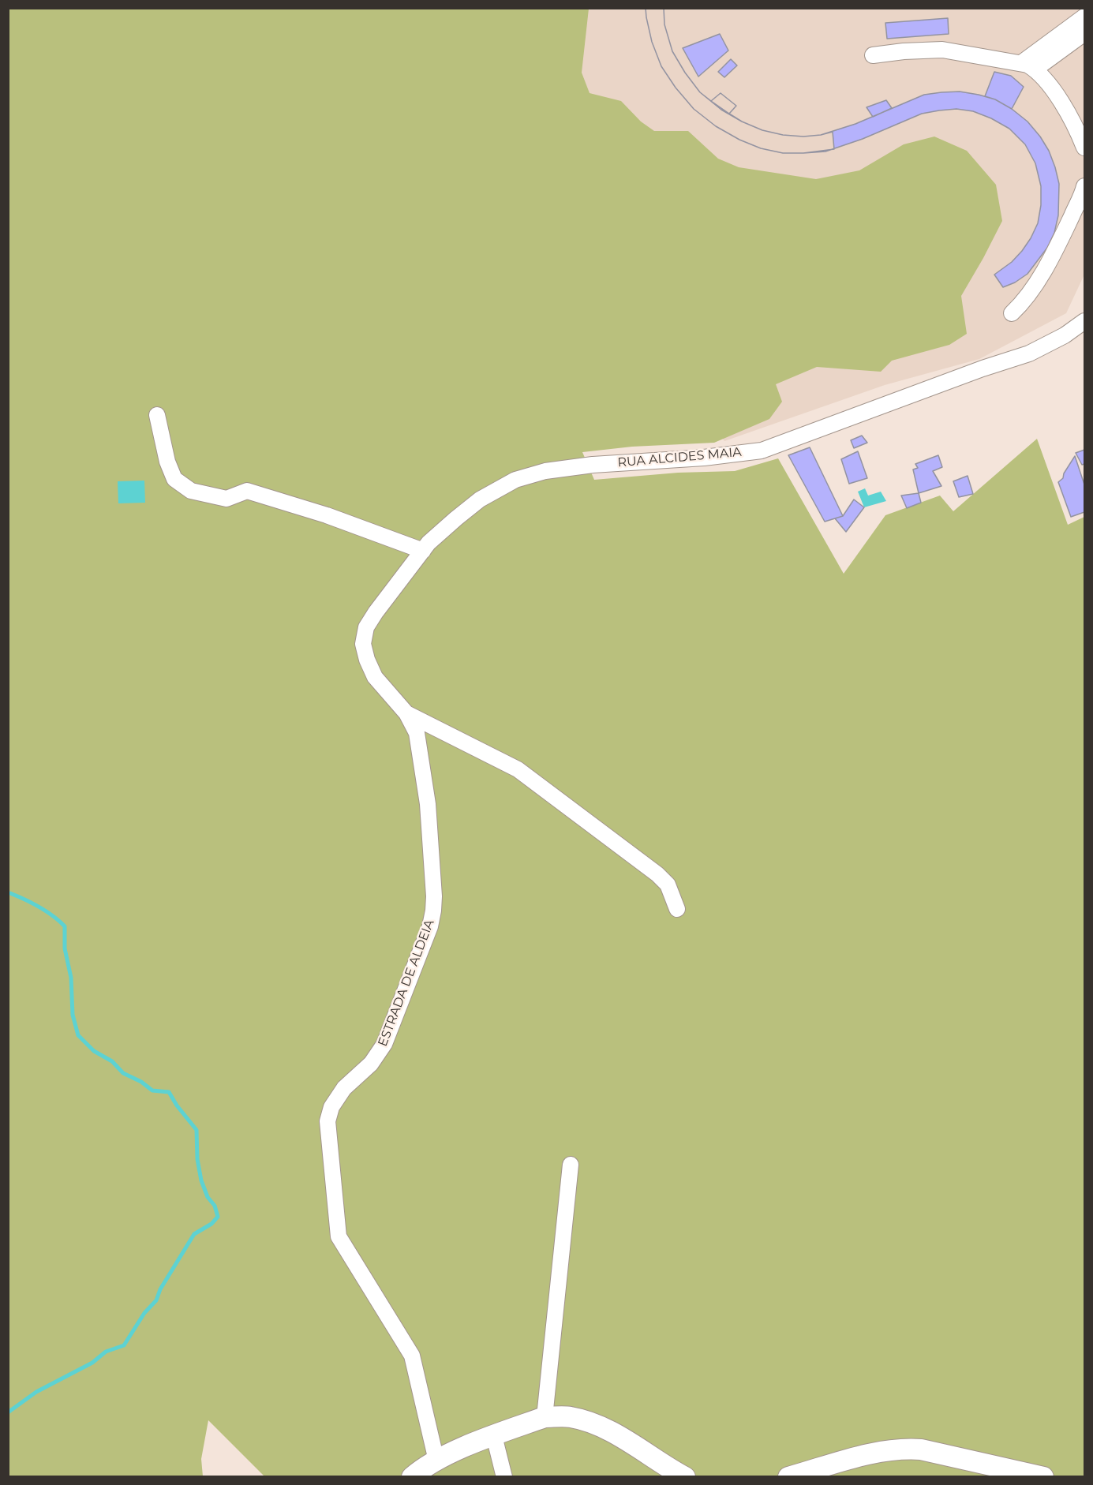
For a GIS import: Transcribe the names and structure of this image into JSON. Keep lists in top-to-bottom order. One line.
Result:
{"streets":{"street":["RUA ALCIDES MAIA","ESTRADA DE ALDEIA"]},"crossings":[["RUA ALCIDES MAIA","ESTRADA DE ALDEIA"]]}
